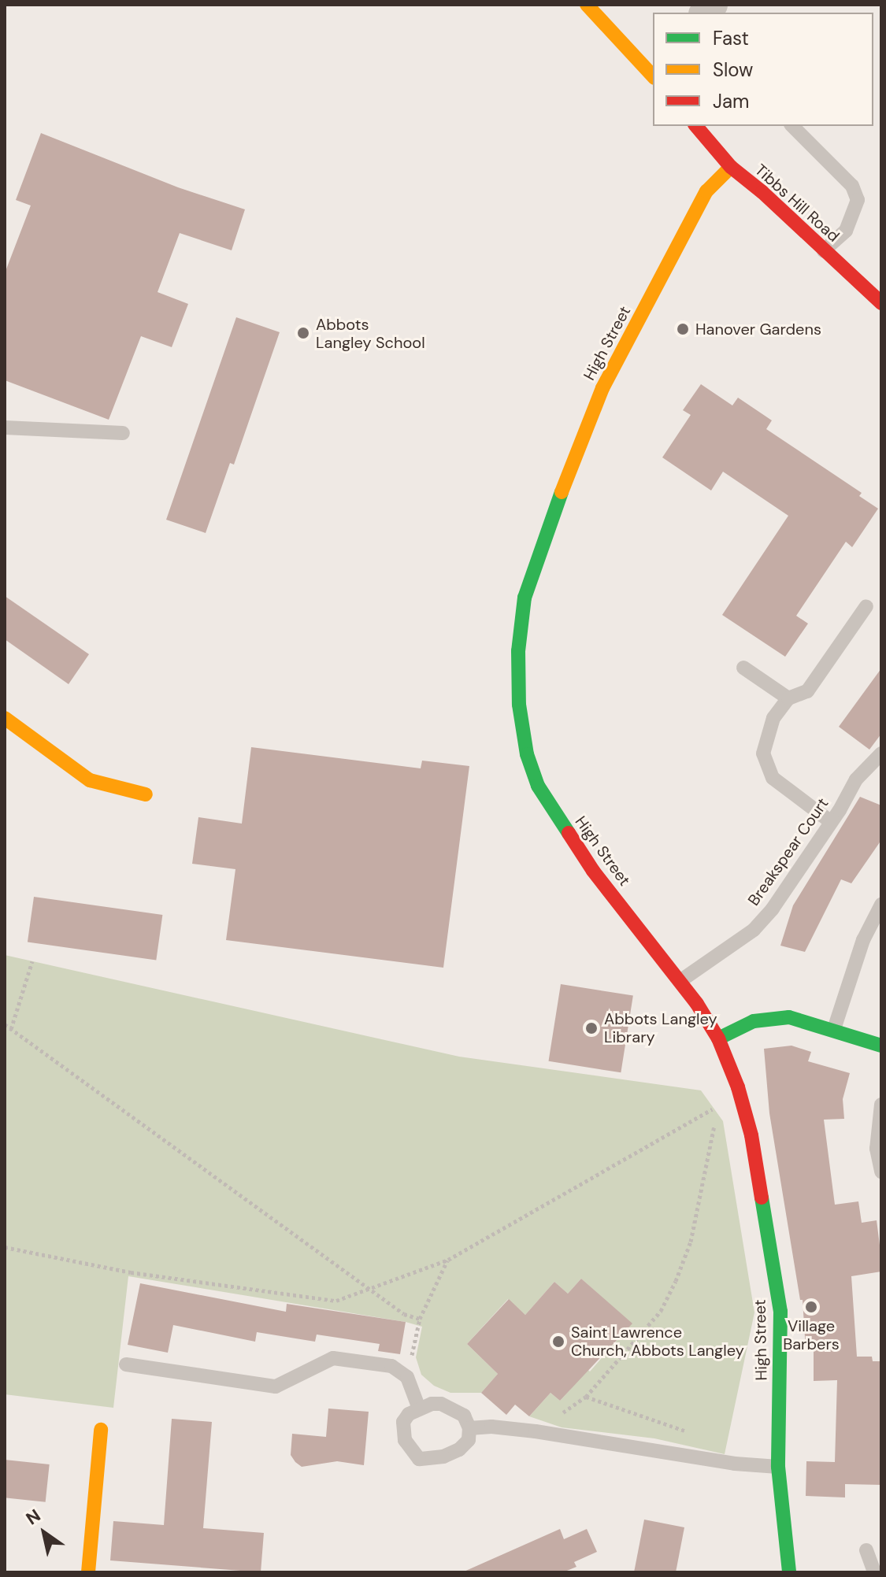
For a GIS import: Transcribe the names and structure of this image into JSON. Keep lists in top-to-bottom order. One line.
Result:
{"streets":{"street":["Tibbs Hill Road","High Street"],"lane":["Breakspear Court"]},"crossings":[["Tibbs Hill Road","High Street"],["High Street","Breakspear Court"]],"places":["Hanover Gardens","Abbots Langley School","Abbots Langley Library","Village Barbers","Saint Lawrence Church, Abbots Langley"],"legend":["Fast","Slow","Jam"],"north":"top left"}
